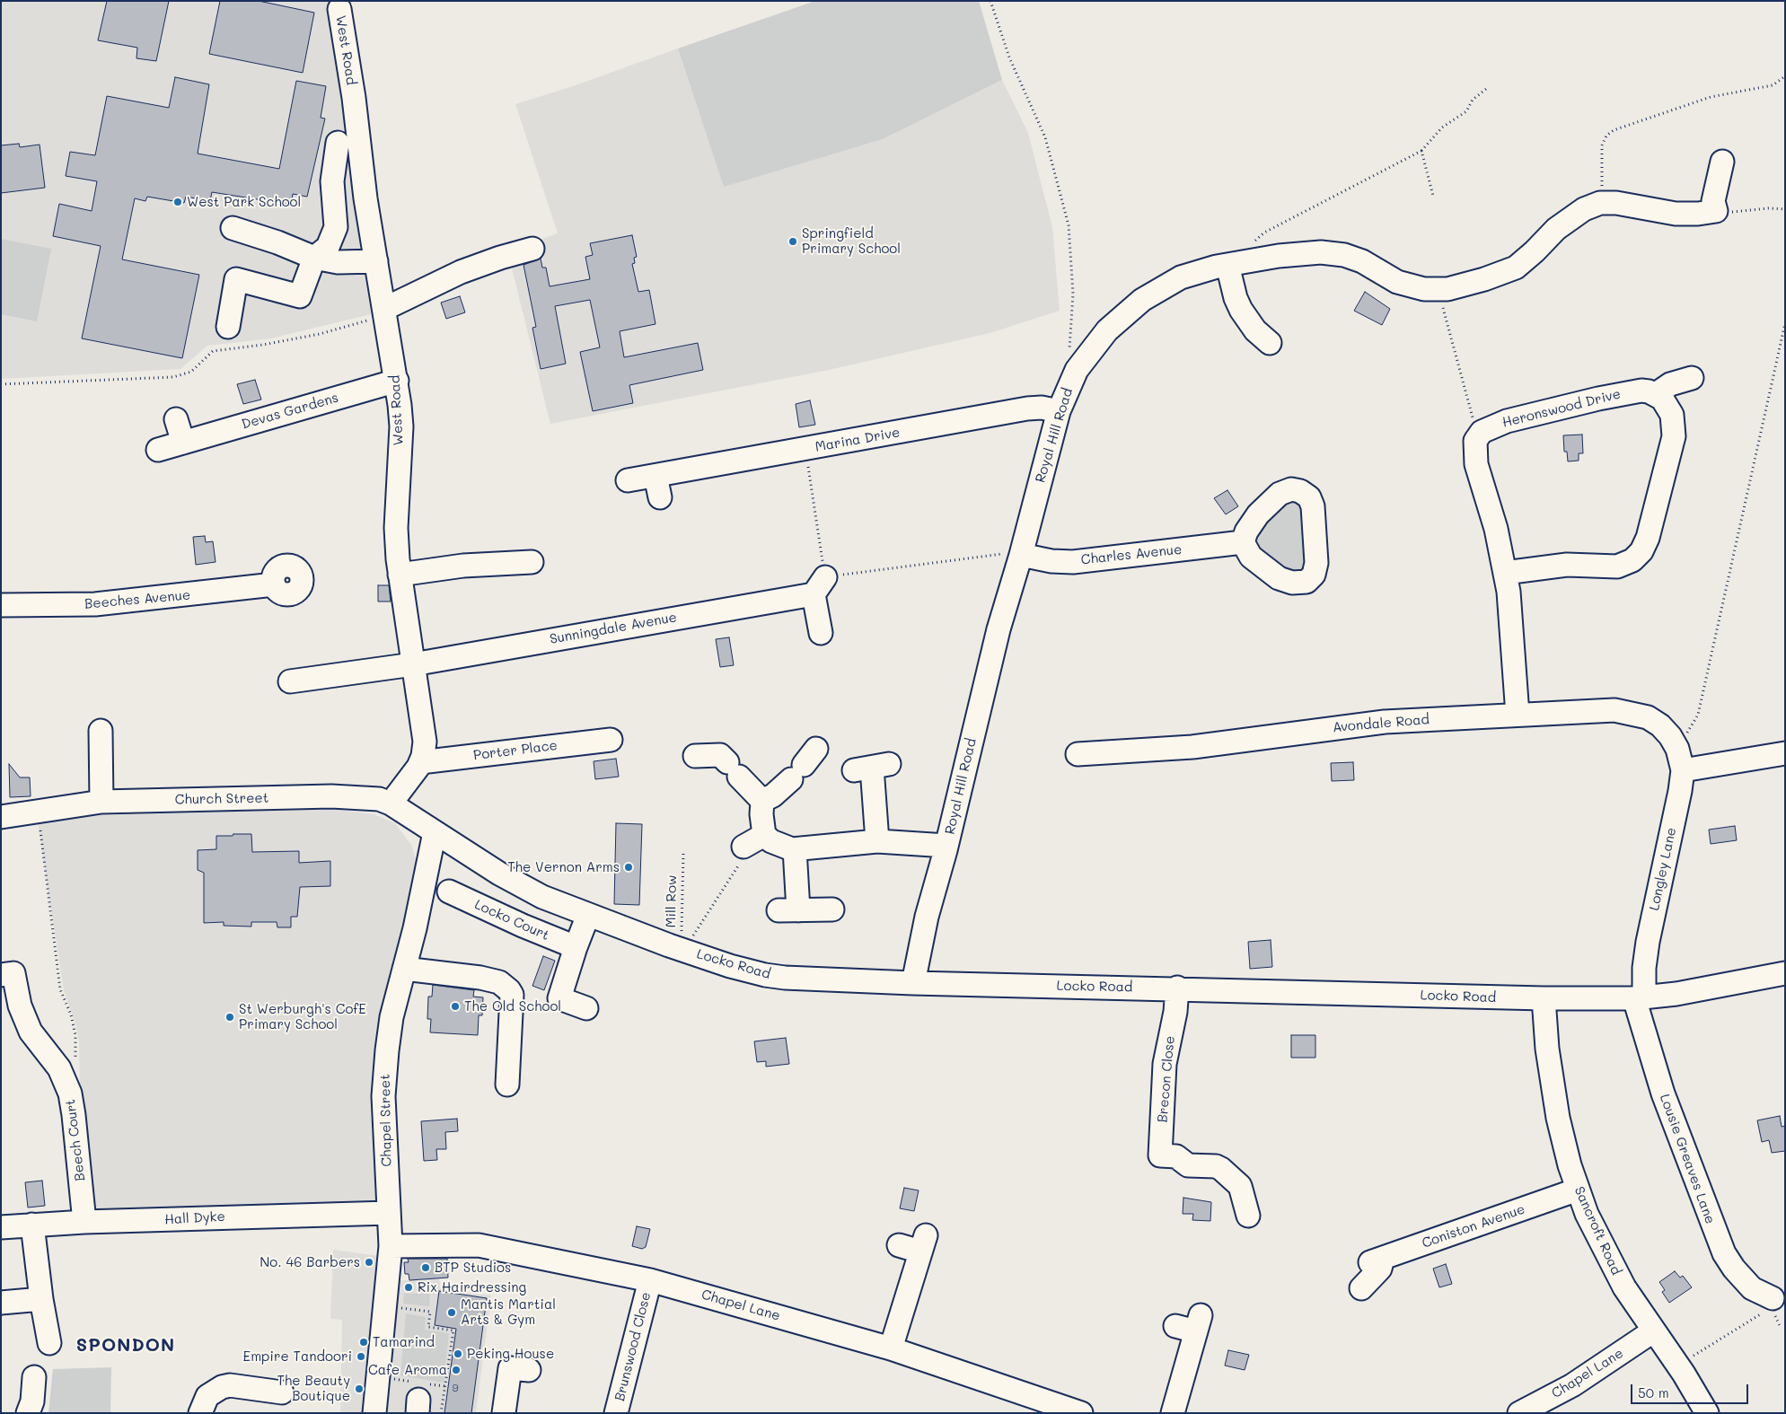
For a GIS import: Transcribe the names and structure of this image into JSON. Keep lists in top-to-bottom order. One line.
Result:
{"streets":{"street":["West Road","Heronswood Drive","Devas Gardens","Royal Hill Road","Marina Drive","Charles Avenue","Beeches Avenue","Sunningdale Avenue","Avondale Road","Porter Place","Church Street","Longley Lane","Locko Court","Locko Road","Brecon Close","Chapel Street","Beech Court","Lousie Greaves Lane","Hall Dyke","Coniston Avenue","Sancroft Road","Chapel Lane","Brunswood Close"],"path":["Mill Row"]},"crossings":[["West Road","Devas Gardens"],["West Road","Sunningdale Avenue"],["West Road","Porter Place"],["West Road","Church Street"],["Royal Hill Road","Marina Drive"],["Royal Hill Road","Charles Avenue"],["Royal Hill Road","Locko Road"],["Avondale Road","Longley Lane"],["Church Street","Locko Road"],["Church Street","Chapel Street"],["Longley Lane","Locko Road"],["Longley Lane","Lousie Greaves Lane"],["Mill Row","Locko Road"],["Locko Road","Brecon Close"],["Locko Road","Chapel Street"],["Locko Road","Lousie Greaves Lane"],["Locko Road","Sancroft Road"],["Chapel Street","Hall Dyke"],["Chapel Street","Chapel Lane"],["Beech Court","Hall Dyke"],["Coniston Avenue","Sancroft Road"],["Sancroft Road","Chapel Lane"],["Chapel Lane","Brunswood Close"]],"districts":["SPONDON"],"places":["West Park School","Springfield Primary School","The Vernon Arms","The Old School","St Werburgh's CofE Primary School","No. 46 Barbers","BTP Studios","Rix Hairdressing","Mantis Martial Arts & Gym","Tamarind","Peking House","Empire Tandoori","Cafe Aroma","The Beauty Boutique"],"house_numbers":["9"],"scale_bar":"50 m"}
